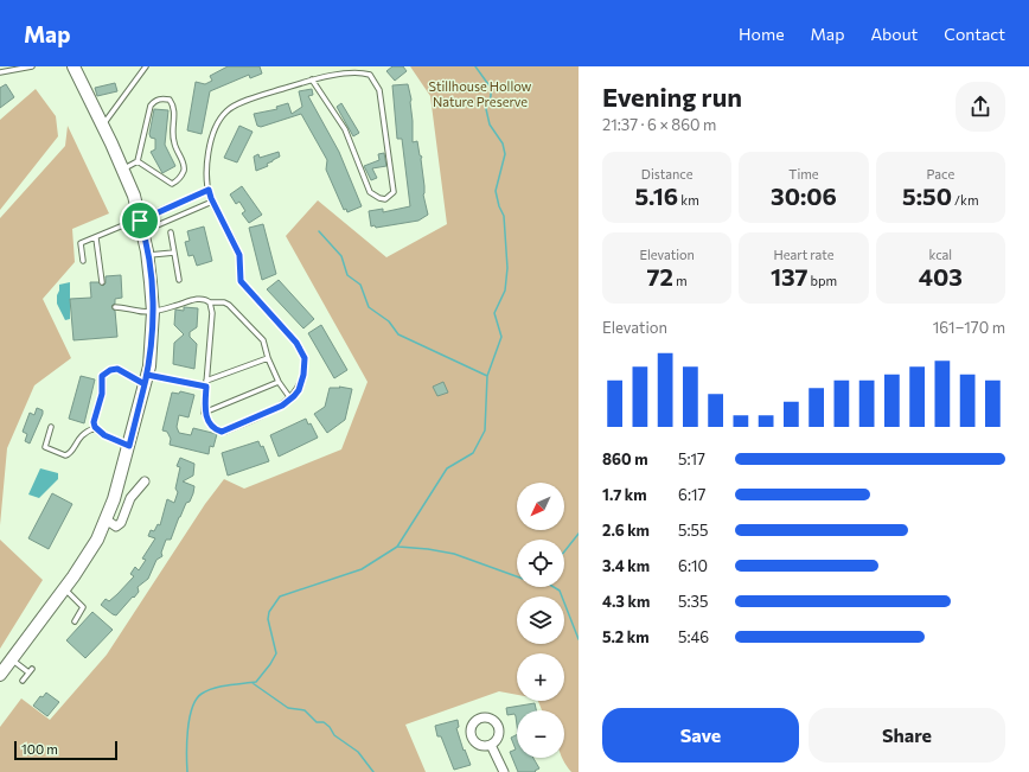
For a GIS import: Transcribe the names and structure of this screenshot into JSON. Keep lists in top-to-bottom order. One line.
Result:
{"parks":["Stillhouse Hollow Nature Preserve"],"scale_bar":"100 m","north":"bottom left","page":{"header":"Map","nav":["Home","Map","About","Contact"],"heading":["Evening run","21:37 · 6 × 860 m"],"stats":[["Distance","5.16 km"],["Time","30:06"],["Pace","5:50 /km"],["Elevation","72 m"],["Heart rate","137 bpm"],["kcal","403"]],"chart":["Elevation","161–170 m"],"list":[{"name":"860 m","note":"5:17"},{"name":"1.7 km","note":"6:17"},{"name":"2.6 km","note":"5:55"},{"name":"3.4 km","note":"6:10"},{"name":"4.3 km","note":"5:35"},{"name":"5.2 km","note":"5:46"}],"map_buttons":["+","−"],"buttons":["Save","Share"],"scale":"100 m"}}
